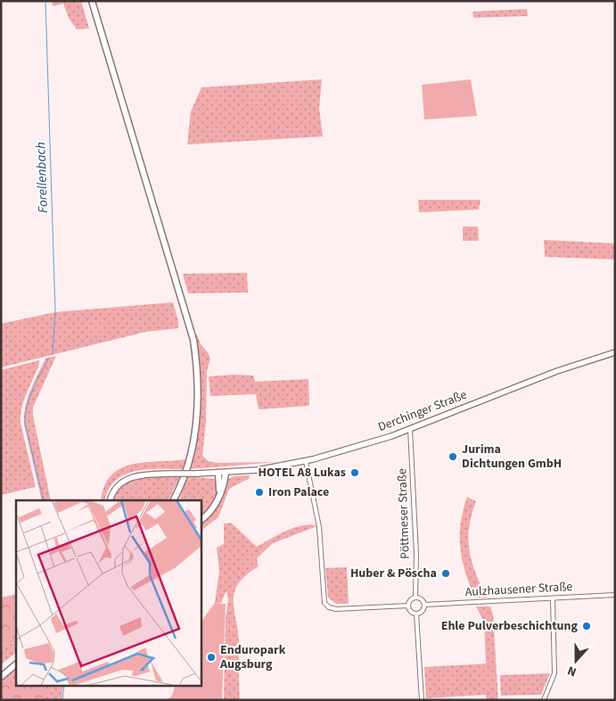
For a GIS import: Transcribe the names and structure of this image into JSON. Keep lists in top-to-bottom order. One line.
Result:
{"streets":{"main road":["Derchinger Straße"],"street":["Pöttmeser Straße","Aulzhausener Straße"]},"crossings":[["Derchinger Straße","Pöttmeser Straße"],["Pöttmeser Straße","Aulzhausener Straße"]],"water":["Forellenbach"],"places":["Jurima Dichtungen GmbH","HOTEL A8 Lukas","Iron Palace","Huber & Pöscha","Ehle Pulverbeschichtung","Enduropark Augsburg"],"north":"bottom"}
